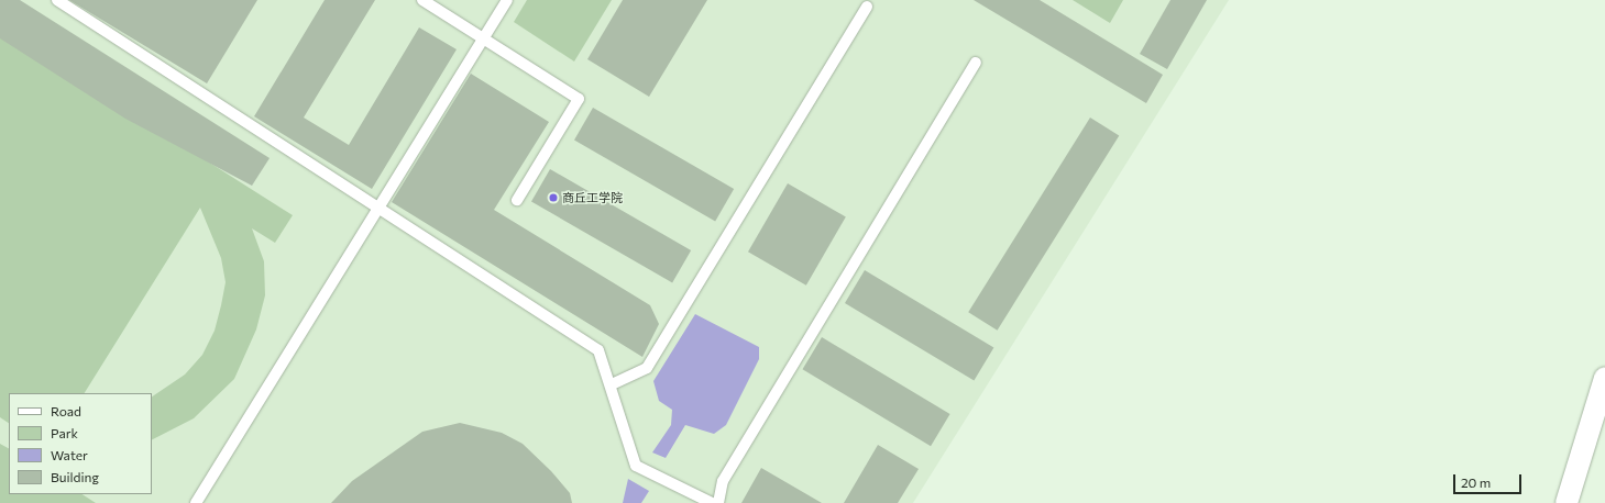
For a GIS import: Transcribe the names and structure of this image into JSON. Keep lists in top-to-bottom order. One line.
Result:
{"places":["商丘工学院"],"legend":["Road","Park","Water","Building"],"scale_bar":"20 m"}
